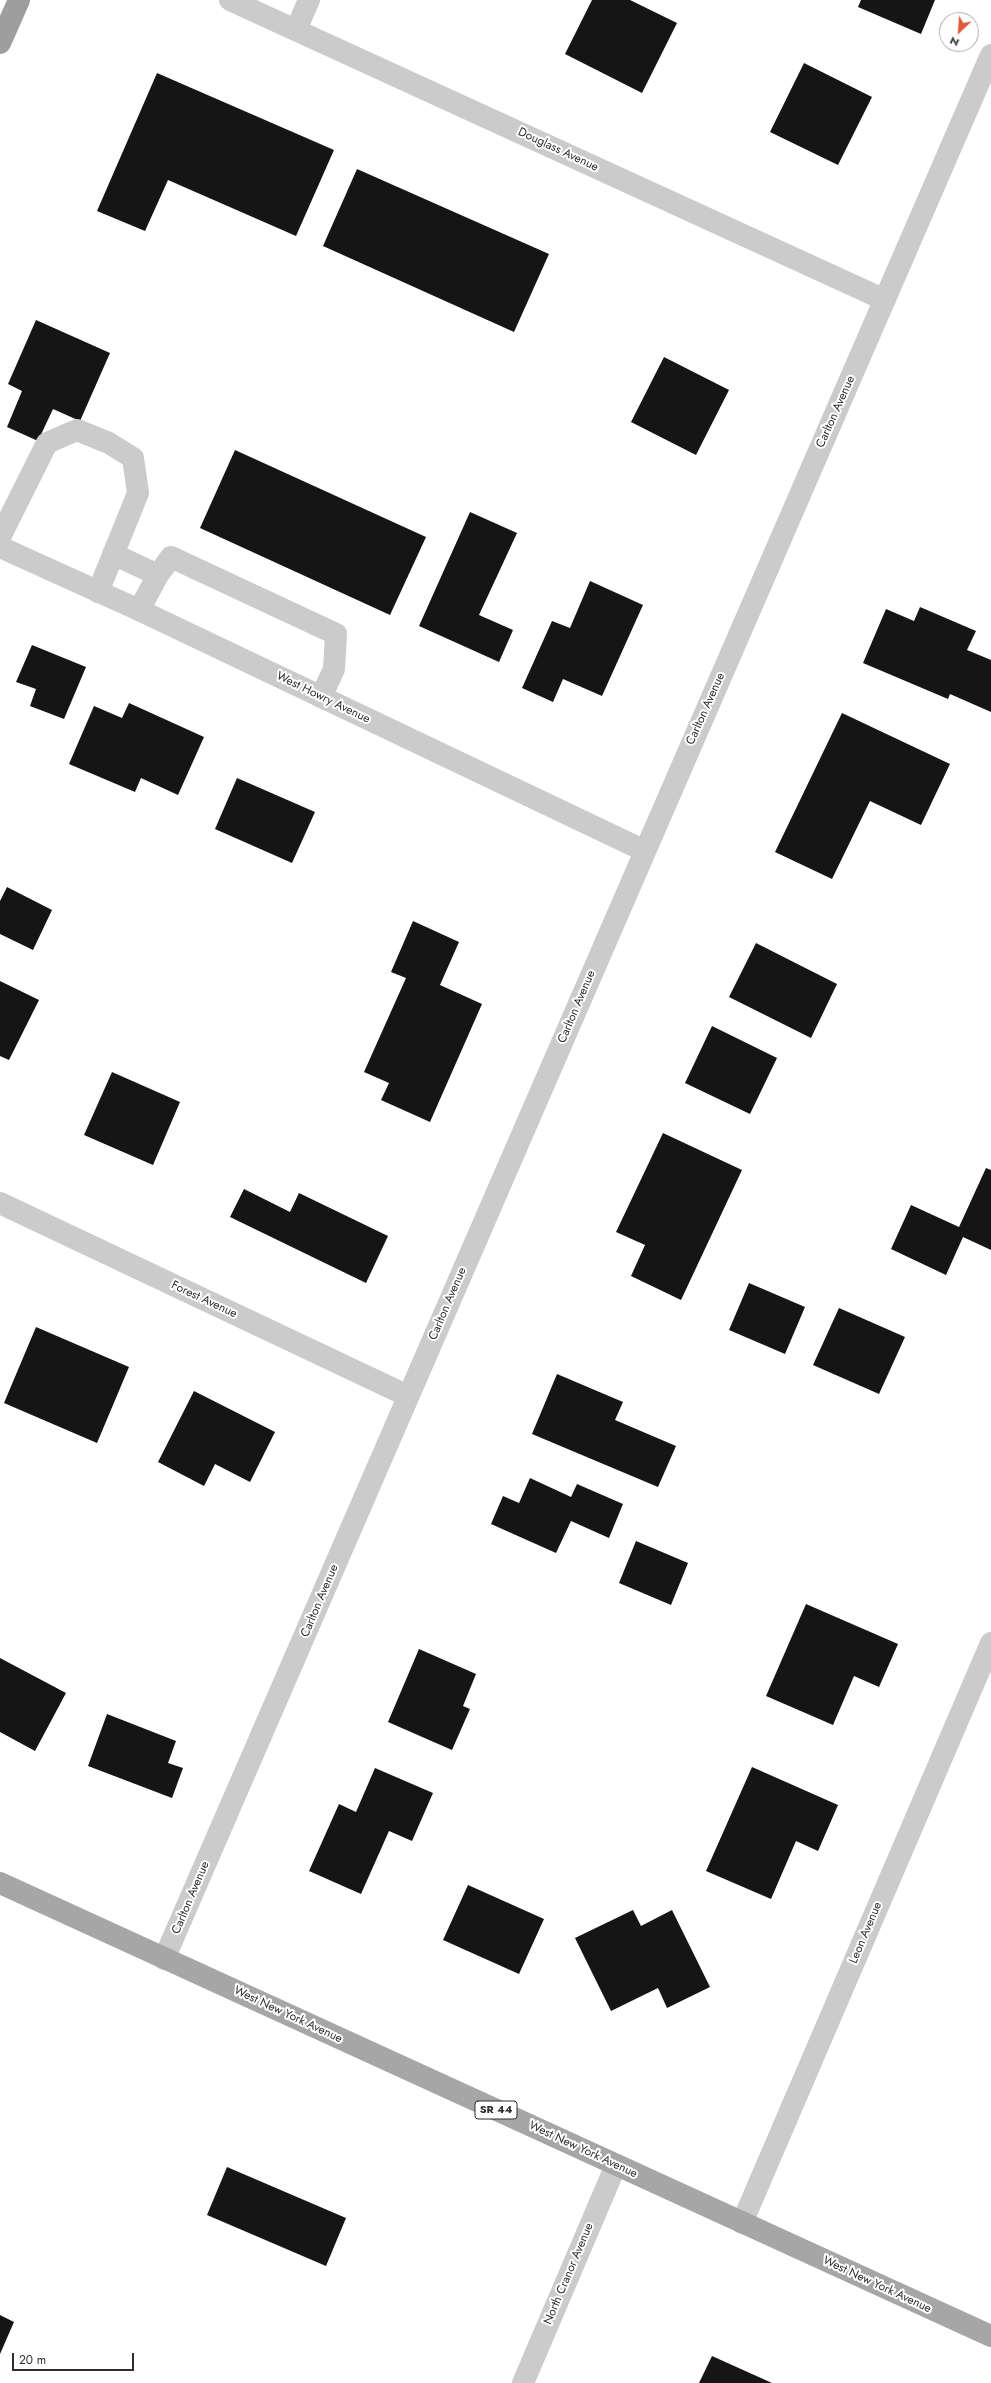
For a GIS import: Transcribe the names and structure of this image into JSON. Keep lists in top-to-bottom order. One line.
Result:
{"streets":{"main road":["West New York Avenue","SR 44"],"street":["Douglass Avenue","Carlton Avenue","West Howry Avenue","Forest Avenue","Leon Avenue","North Cranor Avenue"]},"crossings":[["Douglass Avenue","Carlton Avenue"],["Carlton Avenue","West Howry Avenue"],["Carlton Avenue","Forest Avenue"],["Carlton Avenue","West New York Avenue"],["Leon Avenue","West New York Avenue"],["West New York Avenue","North Cranor Avenue"]],"scale_bar":"20 m","north":"bottom left"}
